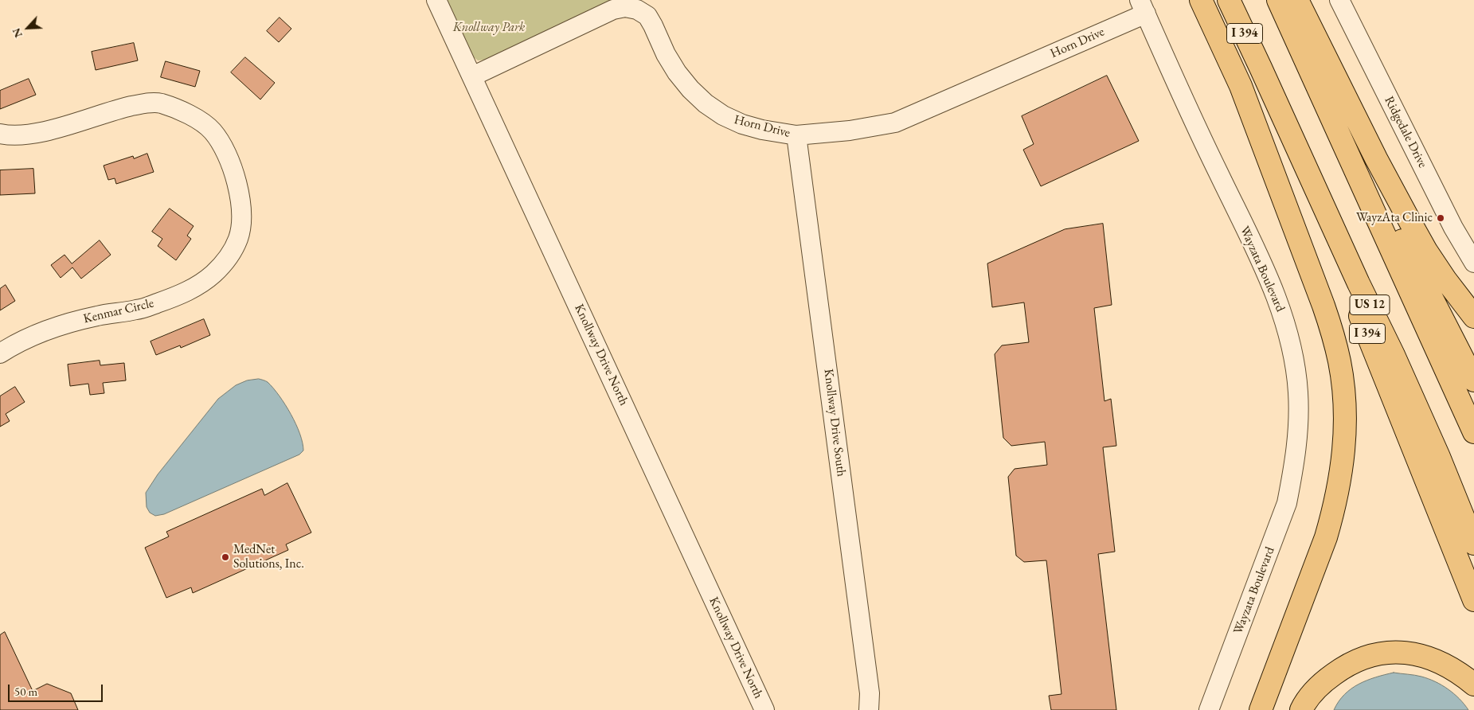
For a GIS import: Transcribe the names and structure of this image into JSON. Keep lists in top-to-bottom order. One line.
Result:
{"streets":{"highway":["I 394","US 12"],"street":["Horn Drive","Ridgedale Drive","Wayzata Boulevard","Kenmar Circle","Knollway Drive North","Knollway Drive South"]},"crossings":[["I 394","US 12"],["Horn Drive","Wayzata Boulevard"],["Horn Drive","Knollway Drive North"],["Horn Drive","Knollway Drive South"]],"parks":["Knollway Park"],"places":["WayzAta Clinic","MedNet Solutions, Inc."],"scale_bar":"50 m","north":"bottom left"}
